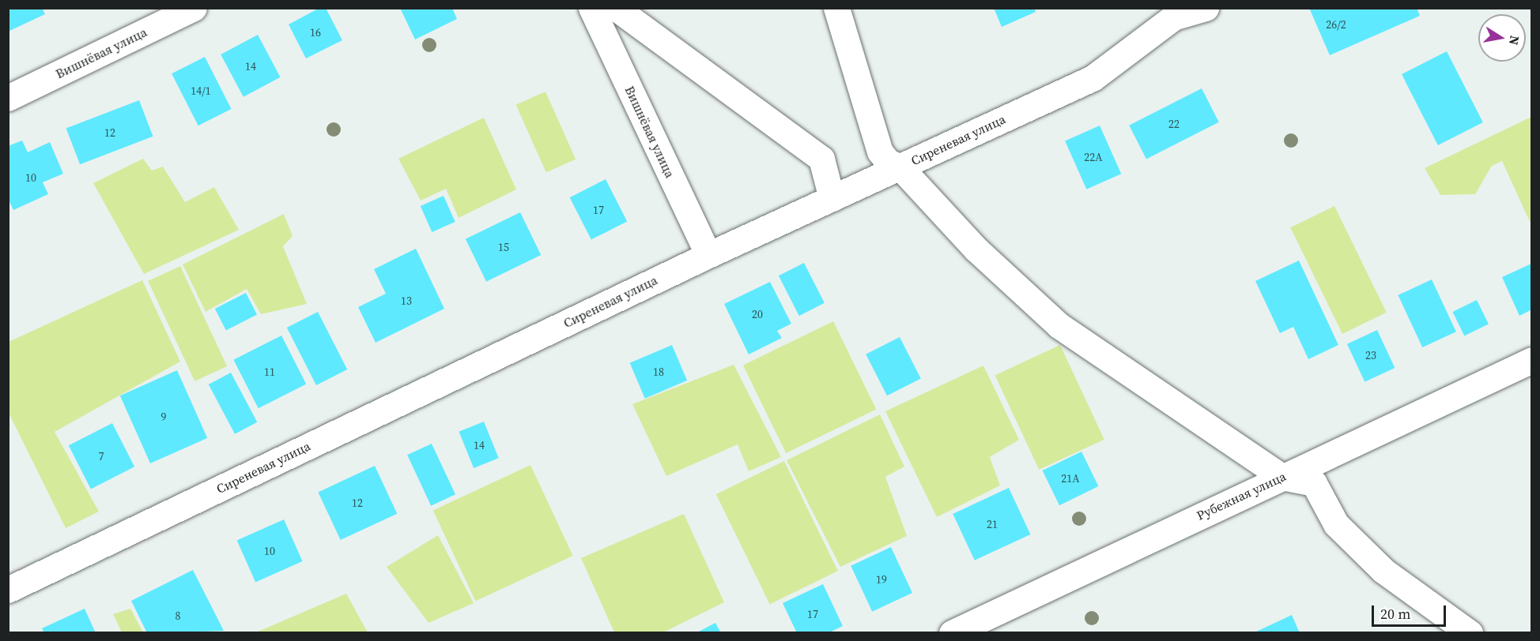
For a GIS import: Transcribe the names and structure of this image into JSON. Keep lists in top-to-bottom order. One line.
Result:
{"streets":{"street":["Вишнёвая улица","Сиреневая улица","Рубежная улица"]},"crossings":[["Вишнёвая улица","Сиреневая улица"]],"house_numbers":["26/2","16","14","14/1","22","12","22А","10","17","15","13","20","23","11","18","9","14","7","21А","12","21","10","19","17","8"],"scale_bar":"20 m","north":"right"}
